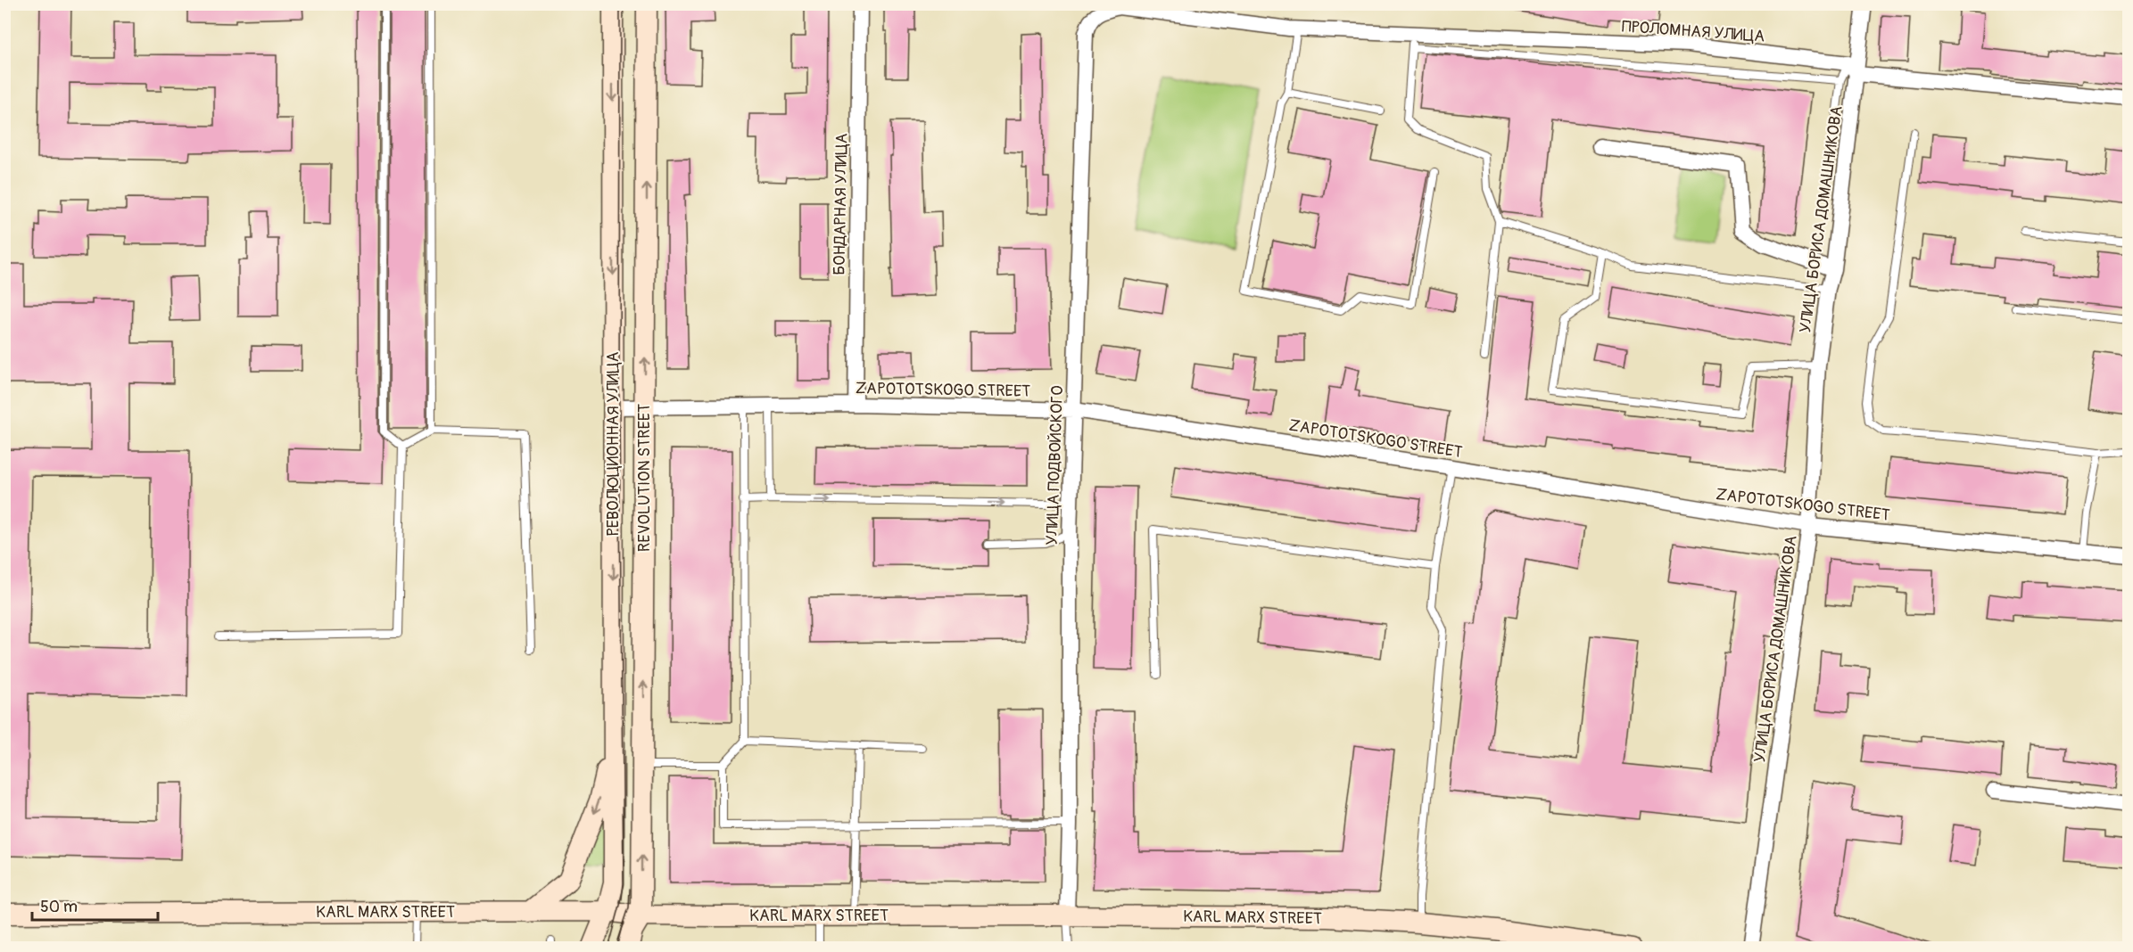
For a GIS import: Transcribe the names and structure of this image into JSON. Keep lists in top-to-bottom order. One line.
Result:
{"streets":{"street":["ПРОЛОМНАЯ УЛИЦА","БОНДАРНАЯ УЛИЦА","УЛИЦА БОРИСА ДОМАШНИКОВА","ZAPOTOTSKOGO STREET","РЕВОЛЮЦИОННАЯ УЛИЦА","УЛИЦА ПОДВОЙСКОГО","REVOLUTION STREET","KARL MARX STREET"]},"crossings":[["ПРОЛОМНАЯ УЛИЦА","УЛИЦА БОРИСА ДОМАШНИКОВА"],["ПРОЛОМНАЯ УЛИЦА","УЛИЦА ПОДВОЙСКОГО"],["БОНДАРНАЯ УЛИЦА","ZAPOTOTSKOGO STREET"],["УЛИЦА БОРИСА ДОМАШНИКОВА","ZAPOTOTSKOGO STREET"],["ZAPOTOTSKOGO STREET","РЕВОЛЮЦИОННАЯ УЛИЦА"],["ZAPOTOTSKOGO STREET","УЛИЦА ПОДВОЙСКОГО"],["ZAPOTOTSKOGO STREET","REVOLUTION STREET"],["РЕВОЛЮЦИОННАЯ УЛИЦА","KARL MARX STREET"],["УЛИЦА ПОДВОЙСКОГО","KARL MARX STREET"],["REVOLUTION STREET","KARL MARX STREET"]],"one_way":["РЕВОЛЮЦИОННАЯ УЛИЦА","REVOLUTION STREET"],"scale_bar":"50 m"}
